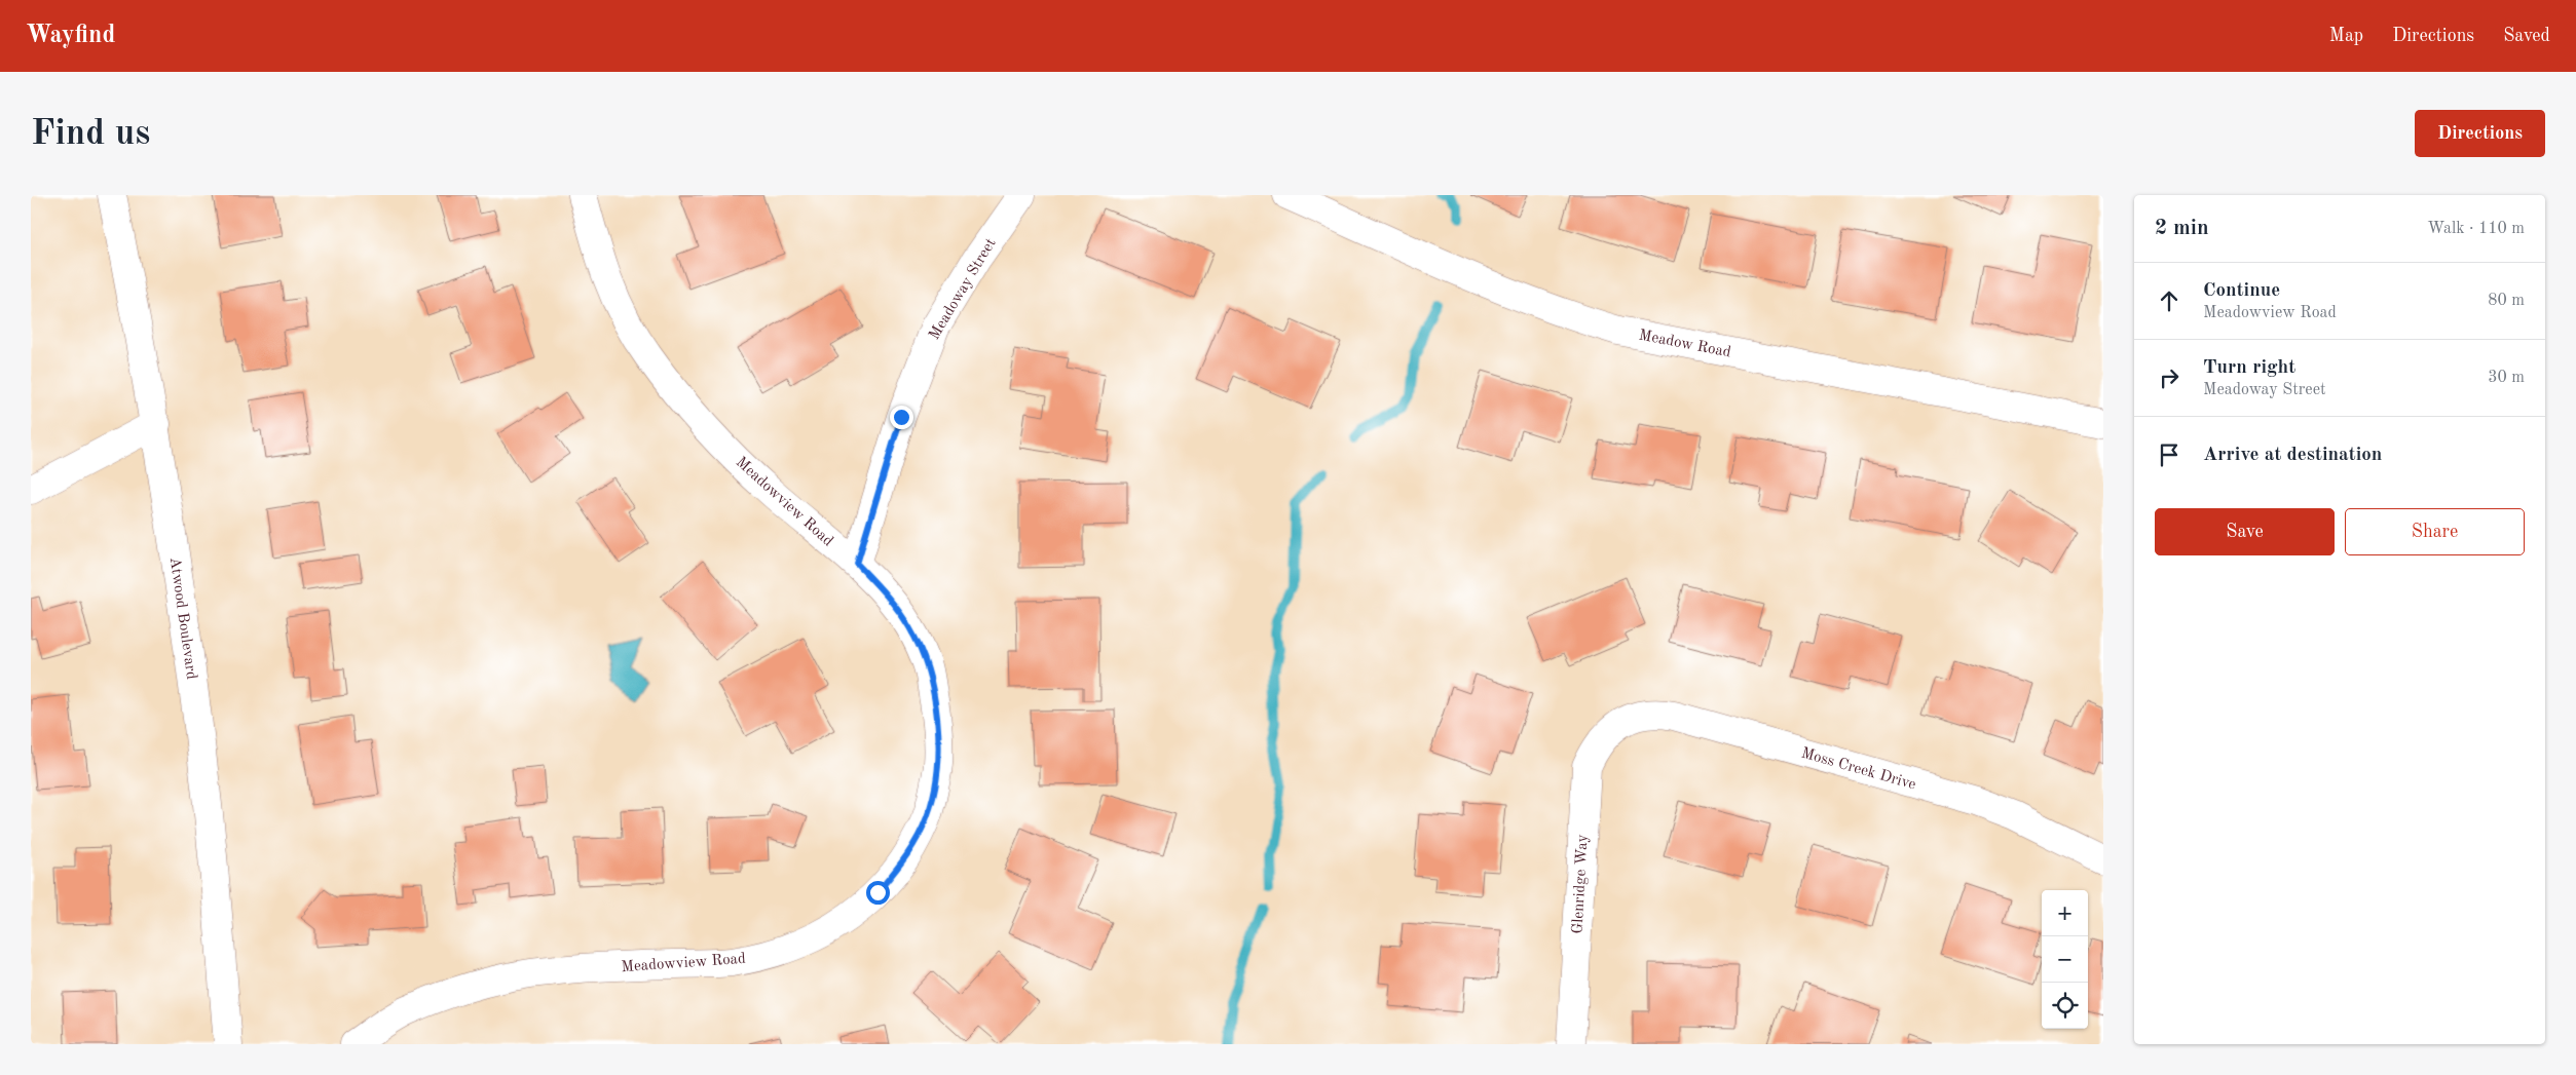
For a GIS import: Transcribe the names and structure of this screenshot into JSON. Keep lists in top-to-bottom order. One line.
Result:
{"streets":{"street":["Meadoway Street","Meadow Road","Meadowview Road","Atwood Boulevard","Moss Creek Drive","Glenridge Way"]},"crossings":[["Meadoway Street","Meadowview Road"],["Moss Creek Drive","Glenridge Way"]],"page":{"header":"Wayfind","nav":["Map","Directions","Saved"],"buttons":["Directions",["Save","Share"]],"title":"Find us","heading":["2 min","Walk · 110 m"],"list":[["Continue","Meadowview Road","80 m"],["Turn right","Meadoway Street","30 m"],"Arrive at destination"],"map_buttons":["+","−"]}}
